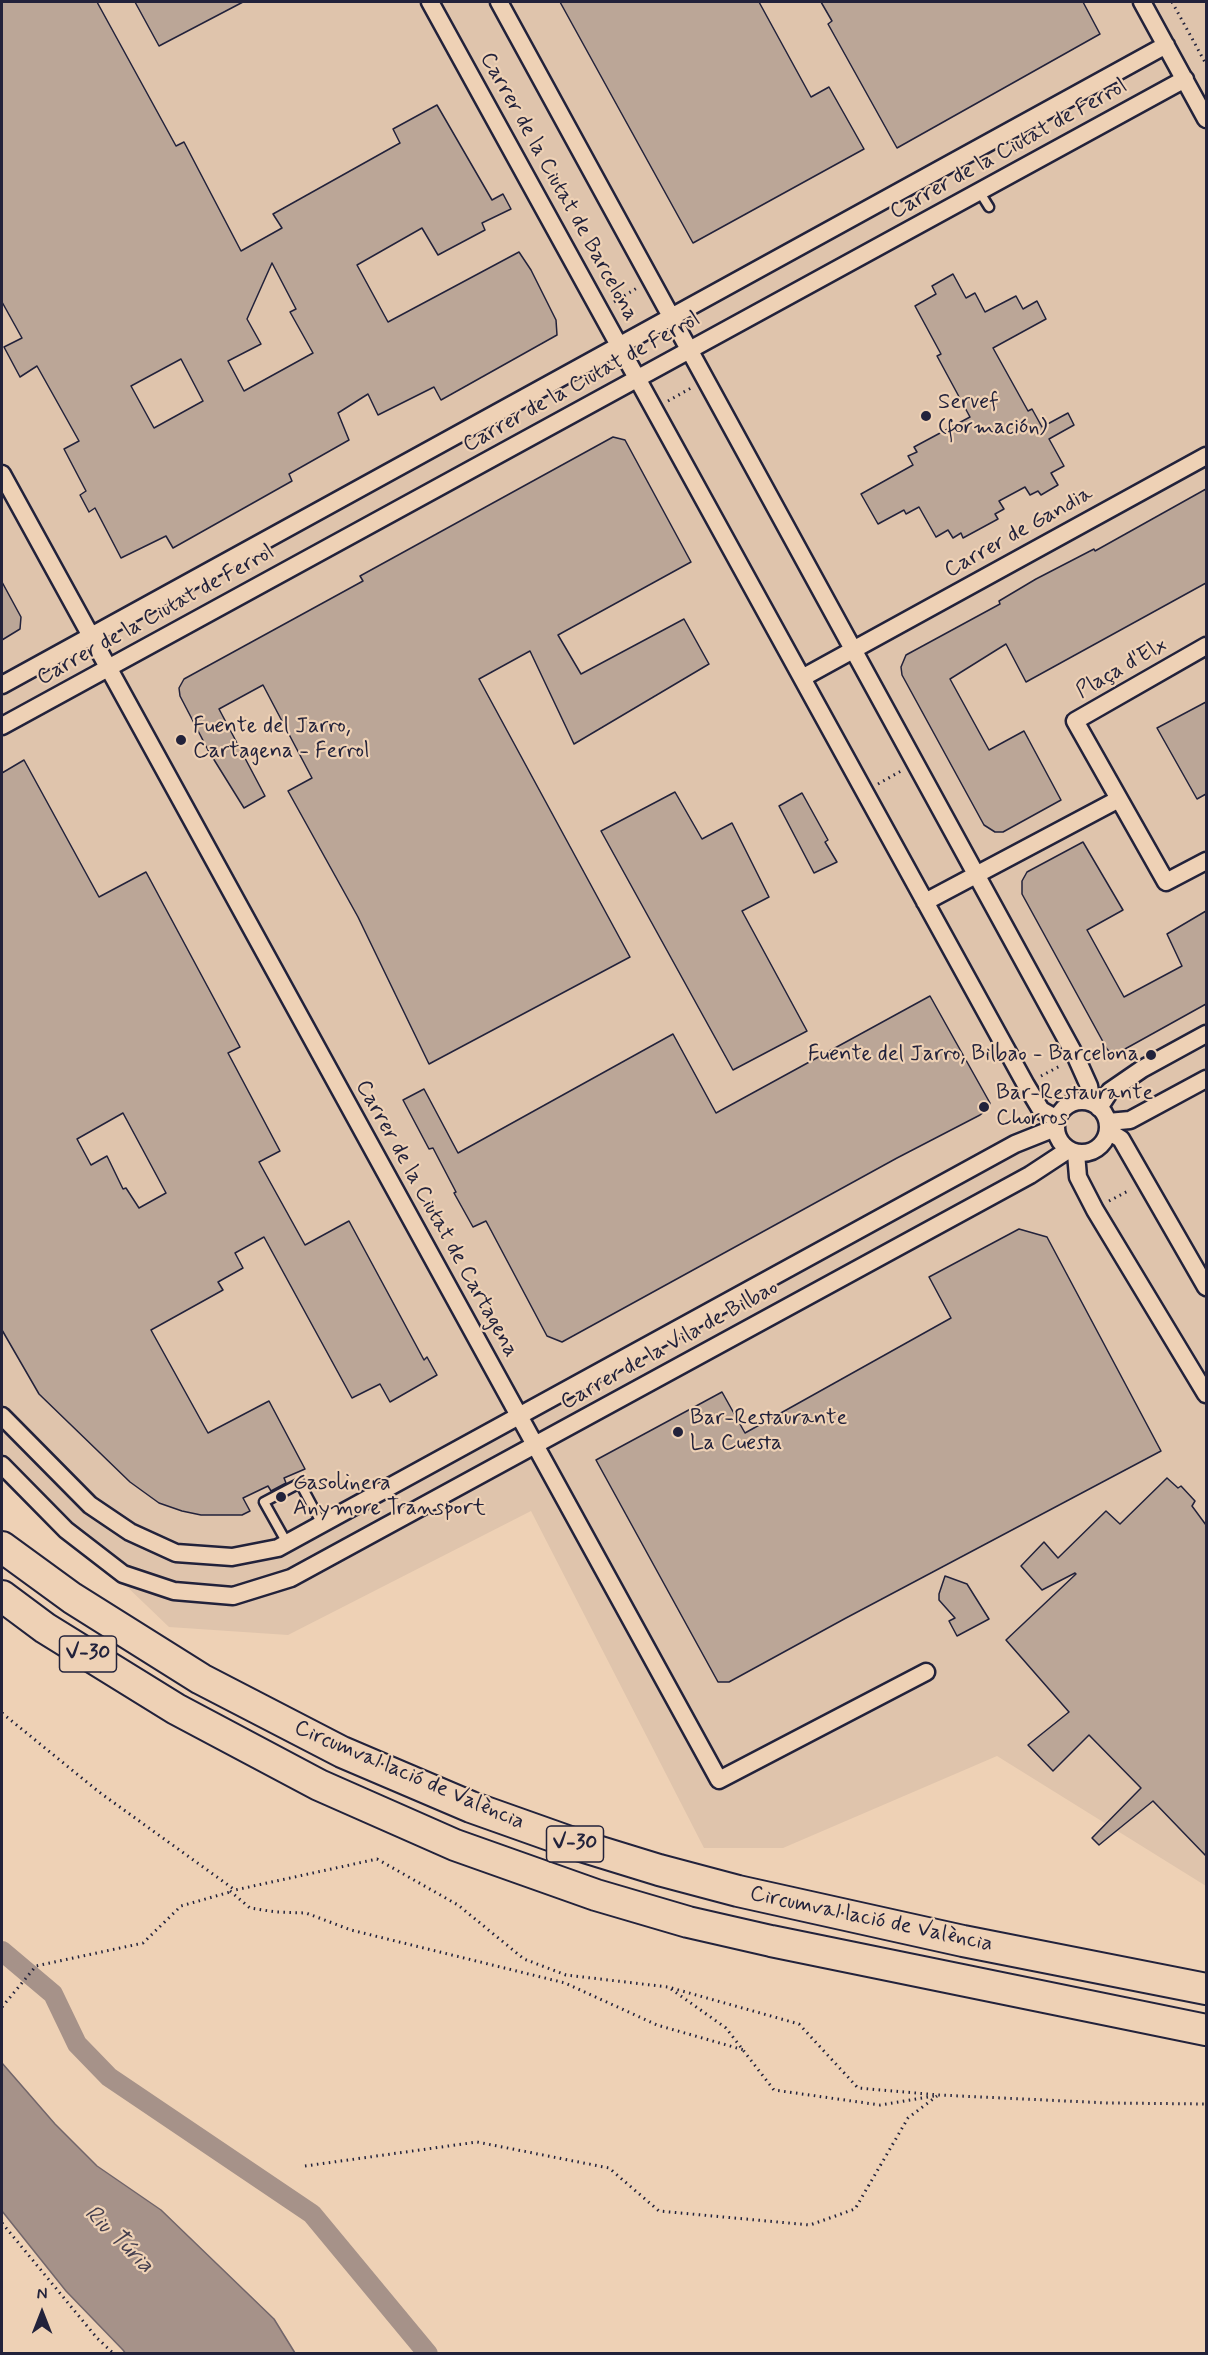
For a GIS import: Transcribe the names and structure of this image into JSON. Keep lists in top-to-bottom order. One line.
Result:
{"streets":{"highway":["V-30","Circumval·lació de València"],"street":["Carrer de la Ciutat de Ferrol","Carrer de la Ciutat de Barcelona","Carrer de Gandia","Plaça d'Elx","Carrer de la Ciutat de Cartagena","Carrer de la Vila de Bilbao"]},"crossings":[["Carrer de la Ciutat de Ferrol","Carrer de la Ciutat de Barcelona"],["Carrer de la Ciutat de Ferrol","Carrer de la Ciutat de Cartagena"],["Carrer de la Ciutat de Barcelona","Carrer de Gandia"],["Carrer de la Ciutat de Barcelona","Carrer de la Vila de Bilbao"],["Carrer de la Ciutat de Cartagena","Carrer de la Vila de Bilbao"]],"water":["Riu Túria"],"places":["Servef (formación)","Fuente del Jarro, Cartagena - Ferrol","Fuente del Jarro, Bilbao - Barcelona","Bar-Restaurante Chorros","Bar-Restaurante La Cuesta","Gasolinera Anymore Transport"],"north":"top"}
